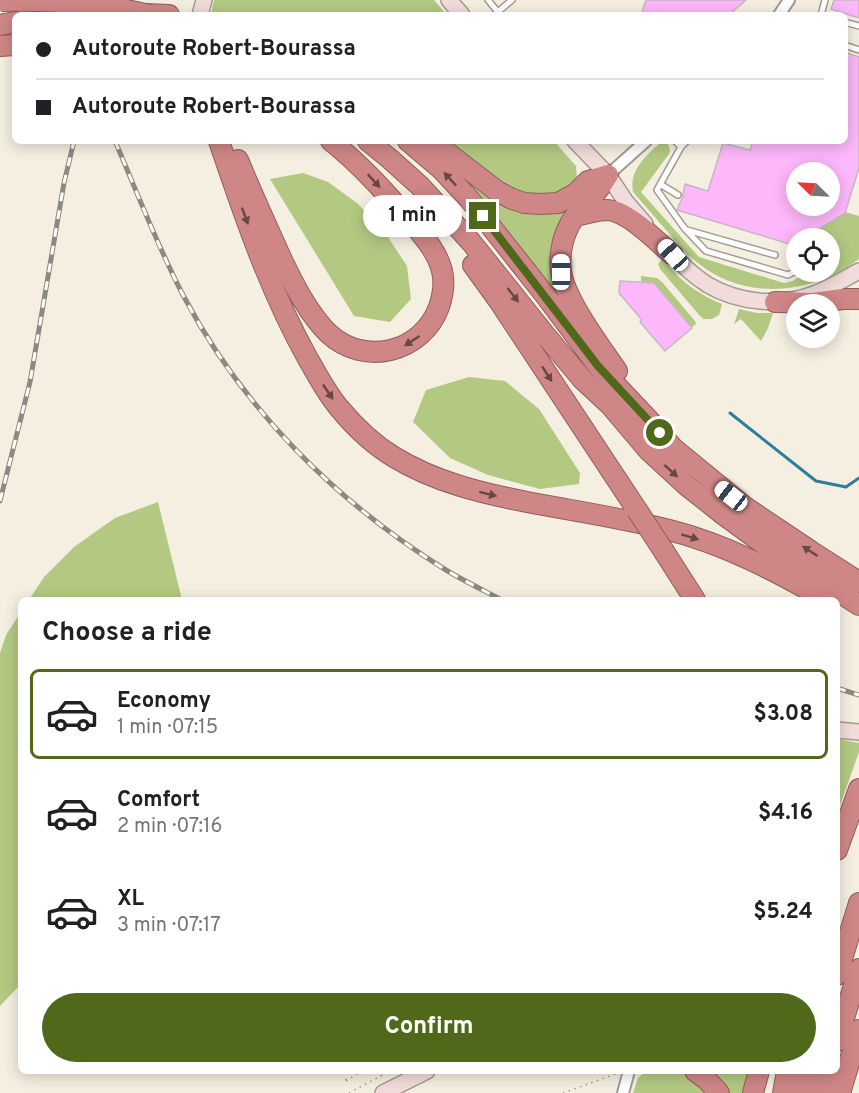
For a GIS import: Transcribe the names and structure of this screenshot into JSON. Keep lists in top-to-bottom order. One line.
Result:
{"north":"top left","page":{"banner":["Autoroute Robert-Bourassa","Autoroute Robert-Bourassa"],"bubble":"1 min","heading":"Choose a ride","list":[{"name":"Economy","note":"1 min · 07:15","value":"$3.08"},{"name":"Comfort","note":"2 min · 07:16","value":"$4.16"},{"name":"XL","note":"3 min · 07:17","value":"$5.24"}],"buttons":"Confirm"}}
